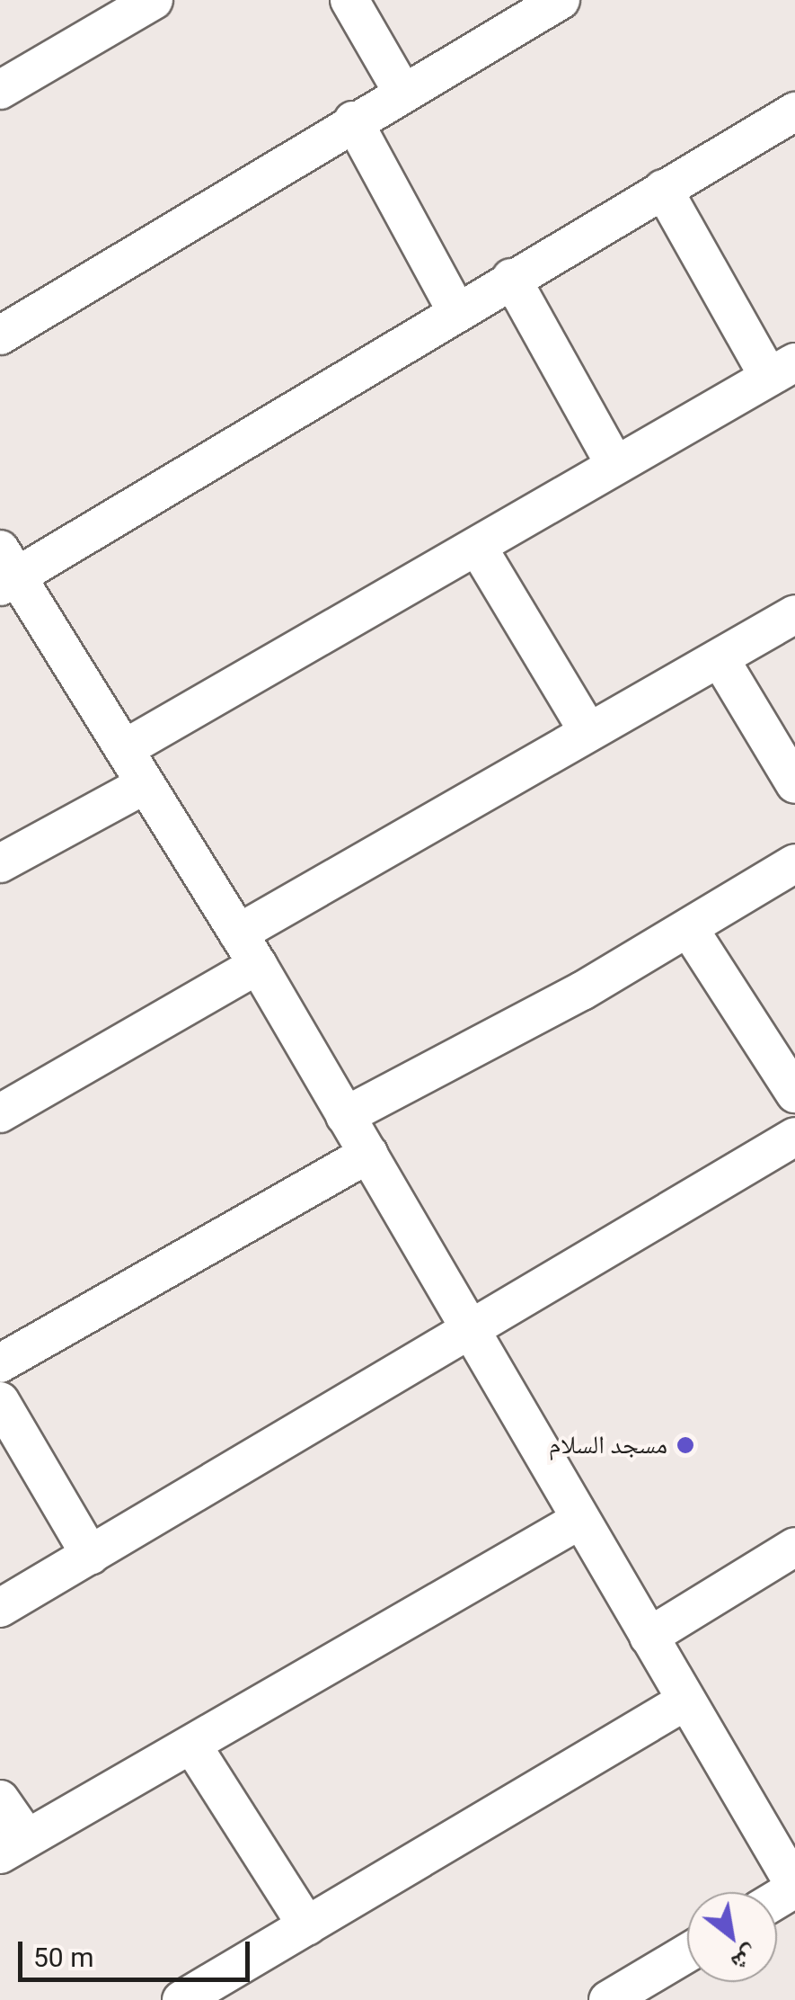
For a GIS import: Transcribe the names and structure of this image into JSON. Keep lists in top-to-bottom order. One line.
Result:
{"places":["مسجد السلام"],"scale_bar":"50 m","north":"bottom right"}
